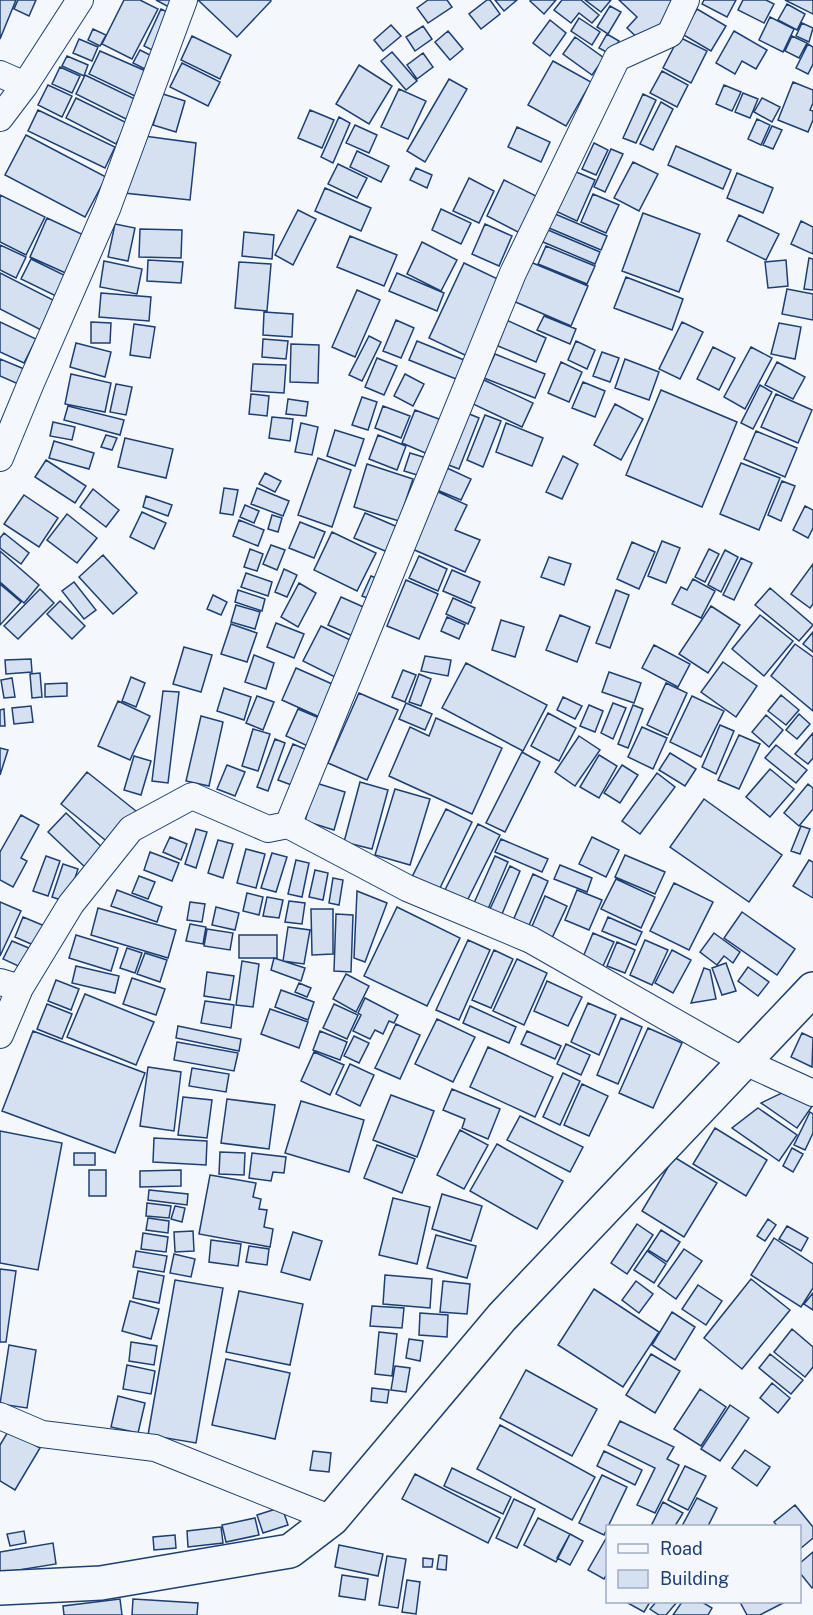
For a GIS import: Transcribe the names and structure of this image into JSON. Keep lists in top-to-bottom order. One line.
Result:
{"legend":["Road","Building"]}
